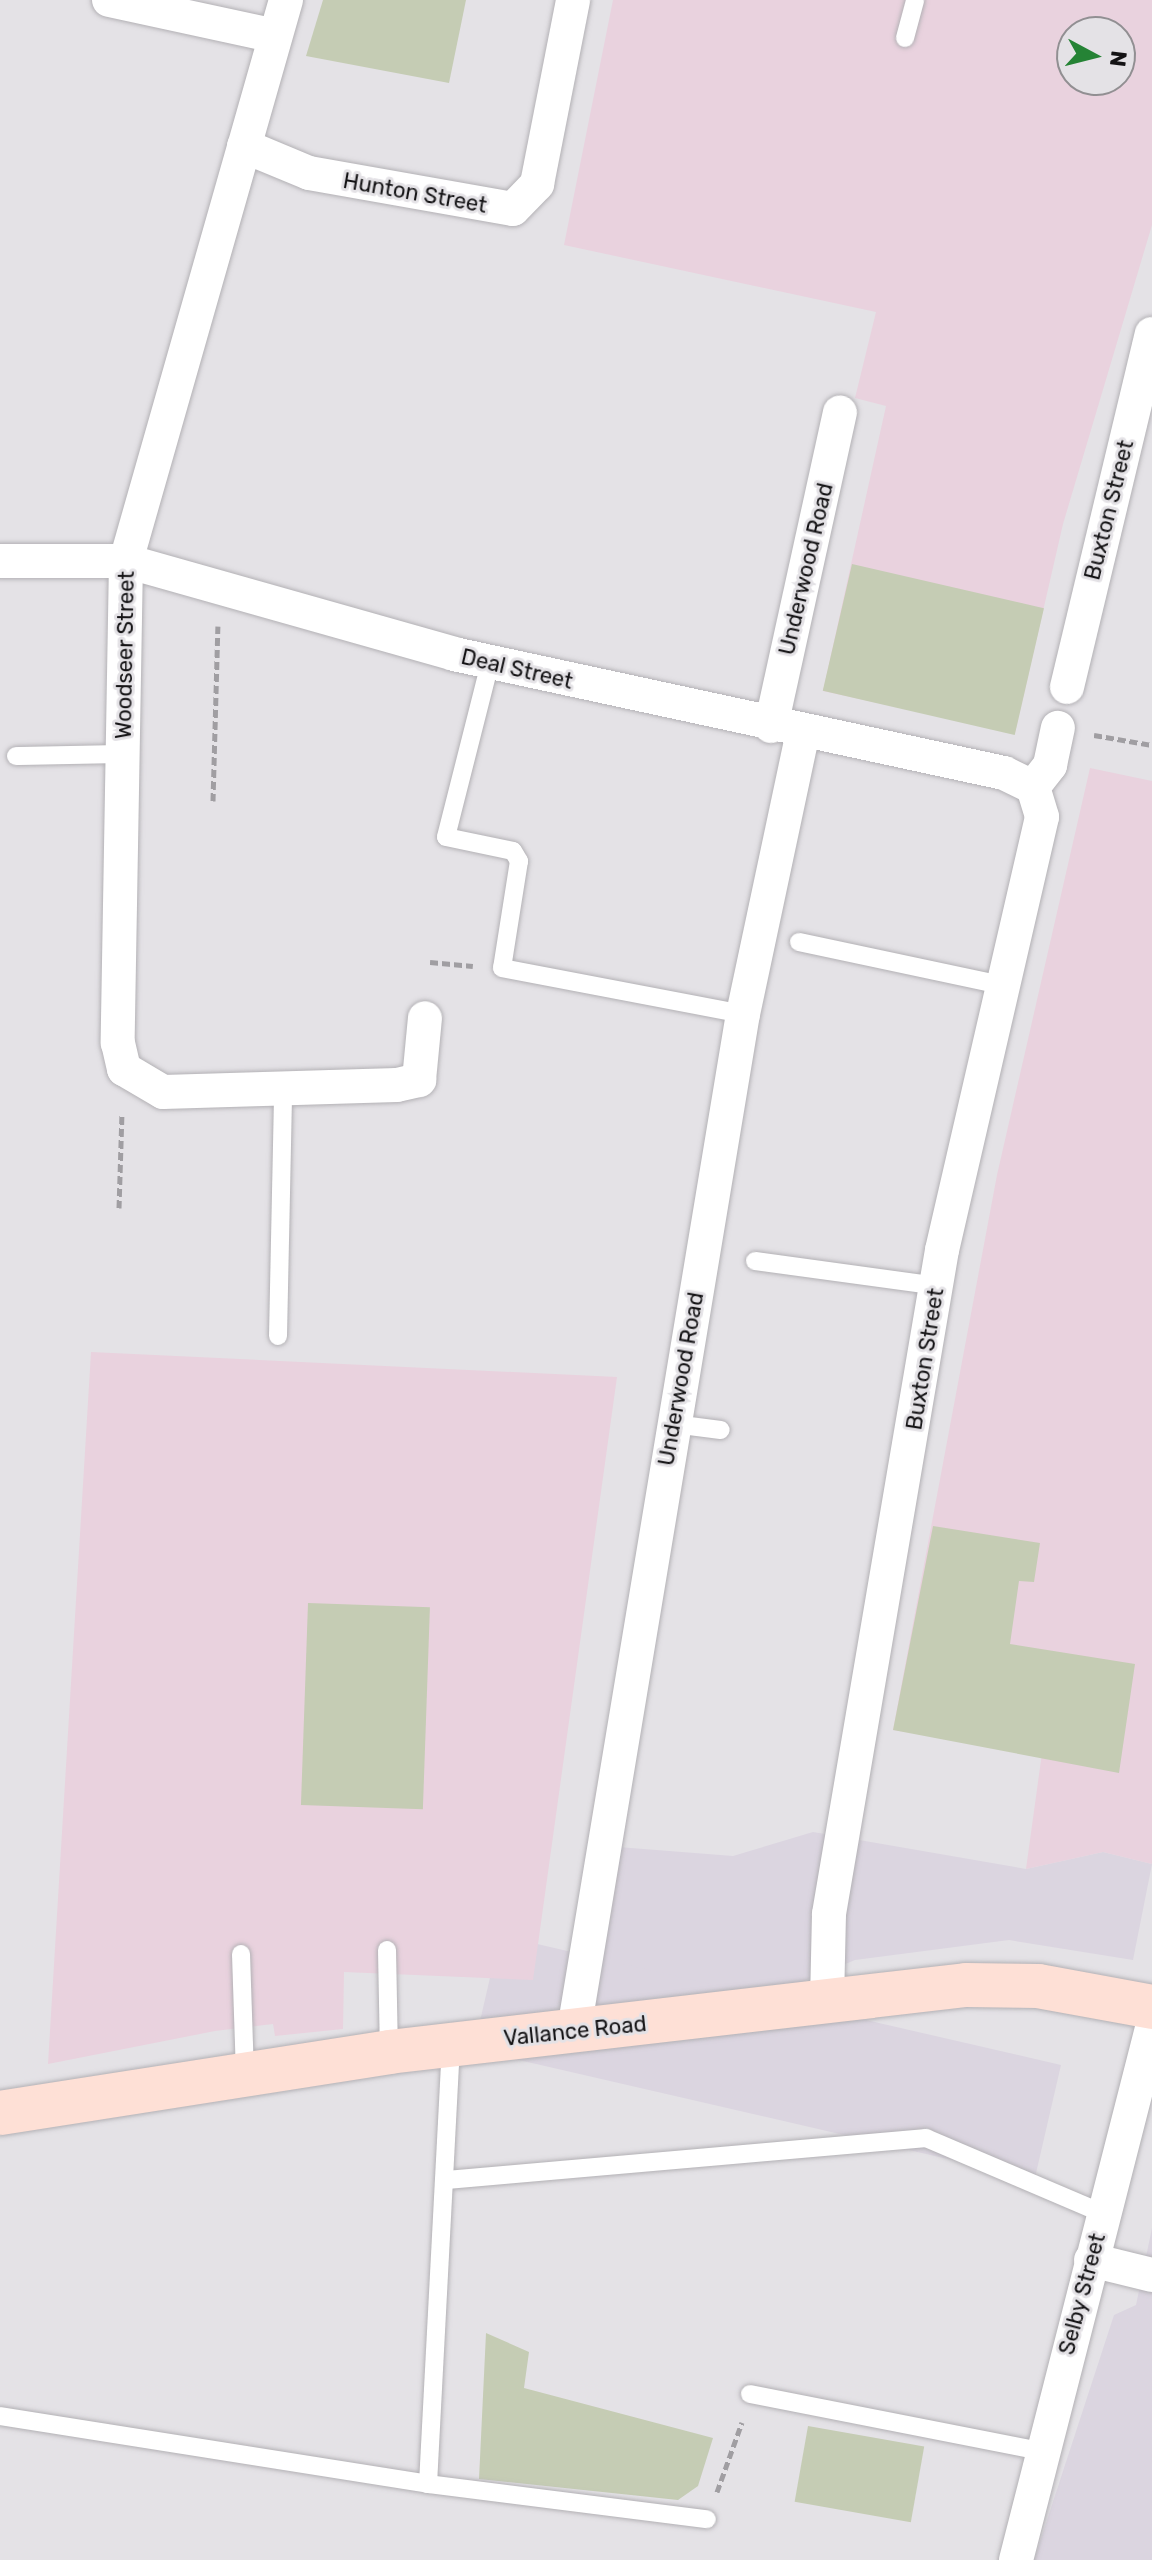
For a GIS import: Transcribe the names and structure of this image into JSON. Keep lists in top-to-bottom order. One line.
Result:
{"streets":{"main road":["Vallance Road"],"street":["Hunton Street","Buxton Street","Underwood Road","Woodseer Street","Deal Street","Selby Street"]},"crossings":[["Hunton Street","Woodseer Street"],["Buxton Street","Deal Street"],["Buxton Street","Vallance Road"],["Underwood Road","Deal Street"],["Underwood Road","Vallance Road"],["Woodseer Street","Deal Street"]],"north":"right"}
